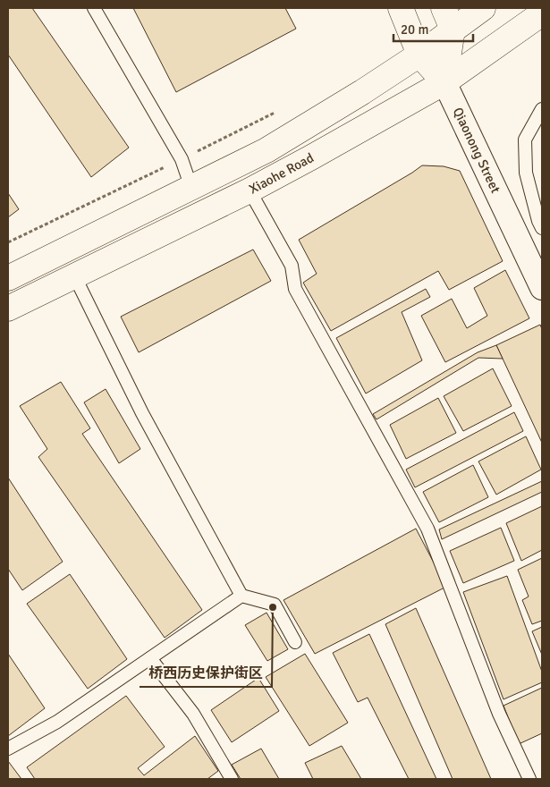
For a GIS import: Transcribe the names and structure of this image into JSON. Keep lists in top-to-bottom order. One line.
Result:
{"streets":{"main road":["Xiaohe Road"],"street":["Qiaonong Street"]},"crossings":[["Qiaonong Street","Xiaohe Road"]],"places":["桥西历史保护街区"],"scale_bar":"20 m"}
